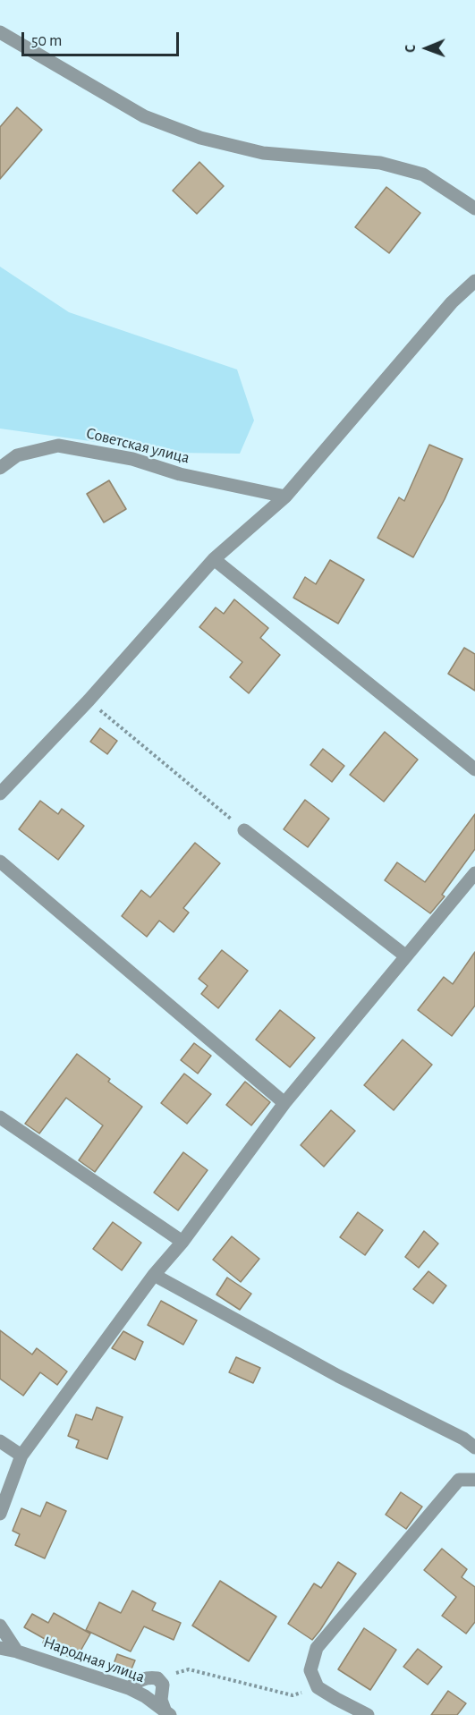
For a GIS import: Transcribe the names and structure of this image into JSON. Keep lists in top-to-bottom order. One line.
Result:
{"streets":{"street":["Советская улица","Народная улица"]},"scale_bar":"50 m","north":"left"}
